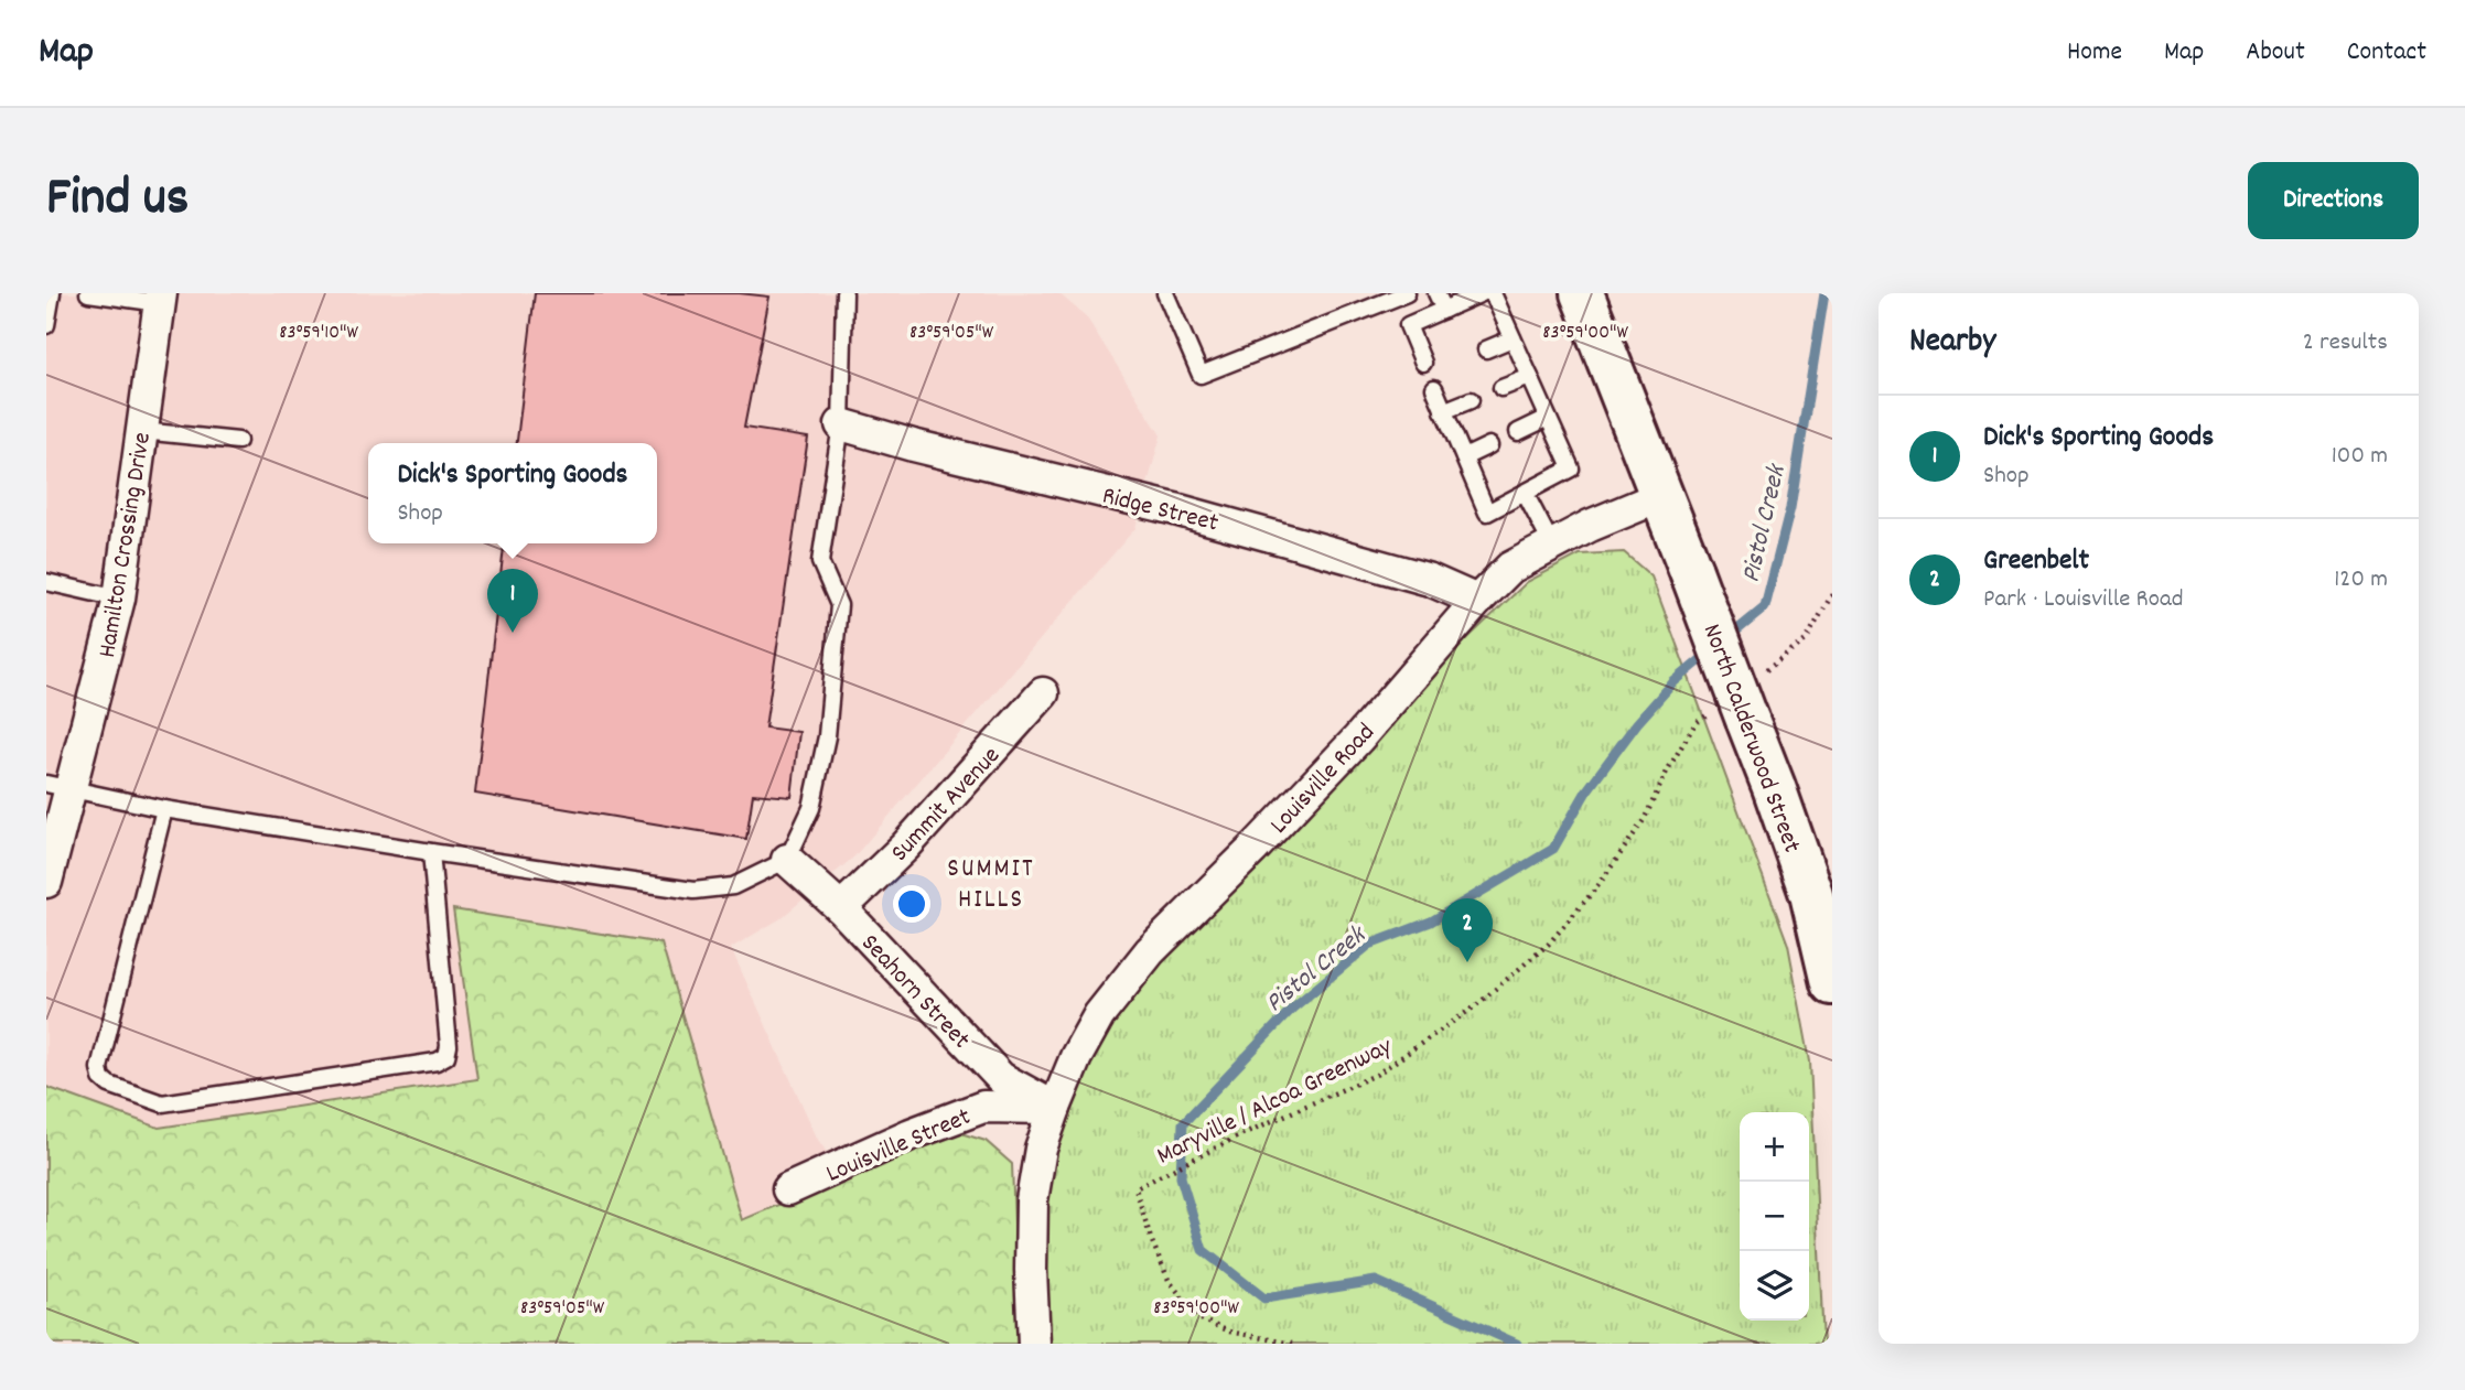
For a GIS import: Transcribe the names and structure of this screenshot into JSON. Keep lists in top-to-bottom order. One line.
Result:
{"streets":{"main road":["North Calderwood Street"],"street":["Ridge Street","Hamilton Crossing Drive","Louisville Road","Summit Avenue","Seahorn Street","Louisville Street"],"path":["Maryville / Alcoa Greenway"]},"crossings":[["Ridge Street","Louisville Road"],["North Calderwood Street","Louisville Road"],["North Calderwood Street","Maryville / Alcoa Greenway"],["Louisville Road","Seahorn Street"],["Louisville Road","Louisville Street"],["Summit Avenue","Seahorn Street"],["Seahorn Street","Louisville Street"]],"districts":["SUMMIT HILLS"],"water":["Pistol Creek"],"page":{"header":"Map","nav":["Home","Map","About","Contact"],"title":"Find us","buttons":"Directions","heading":["Nearby","2 results"],"list":[{"mark":"1","name":"Dick's Sporting Goods","note":"Shop","value":"100 m"},{"mark":"2","name":"Greenbelt","note":"Park · Louisville Road","value":"120 m"}],"popup":["Dick's Sporting Goods","Shop"],"pins":["1","2"],"map_buttons":["+","−"]},"coordinates":["83°59'10\"W","83°59'05\"W","83°59'00\"W"]}
